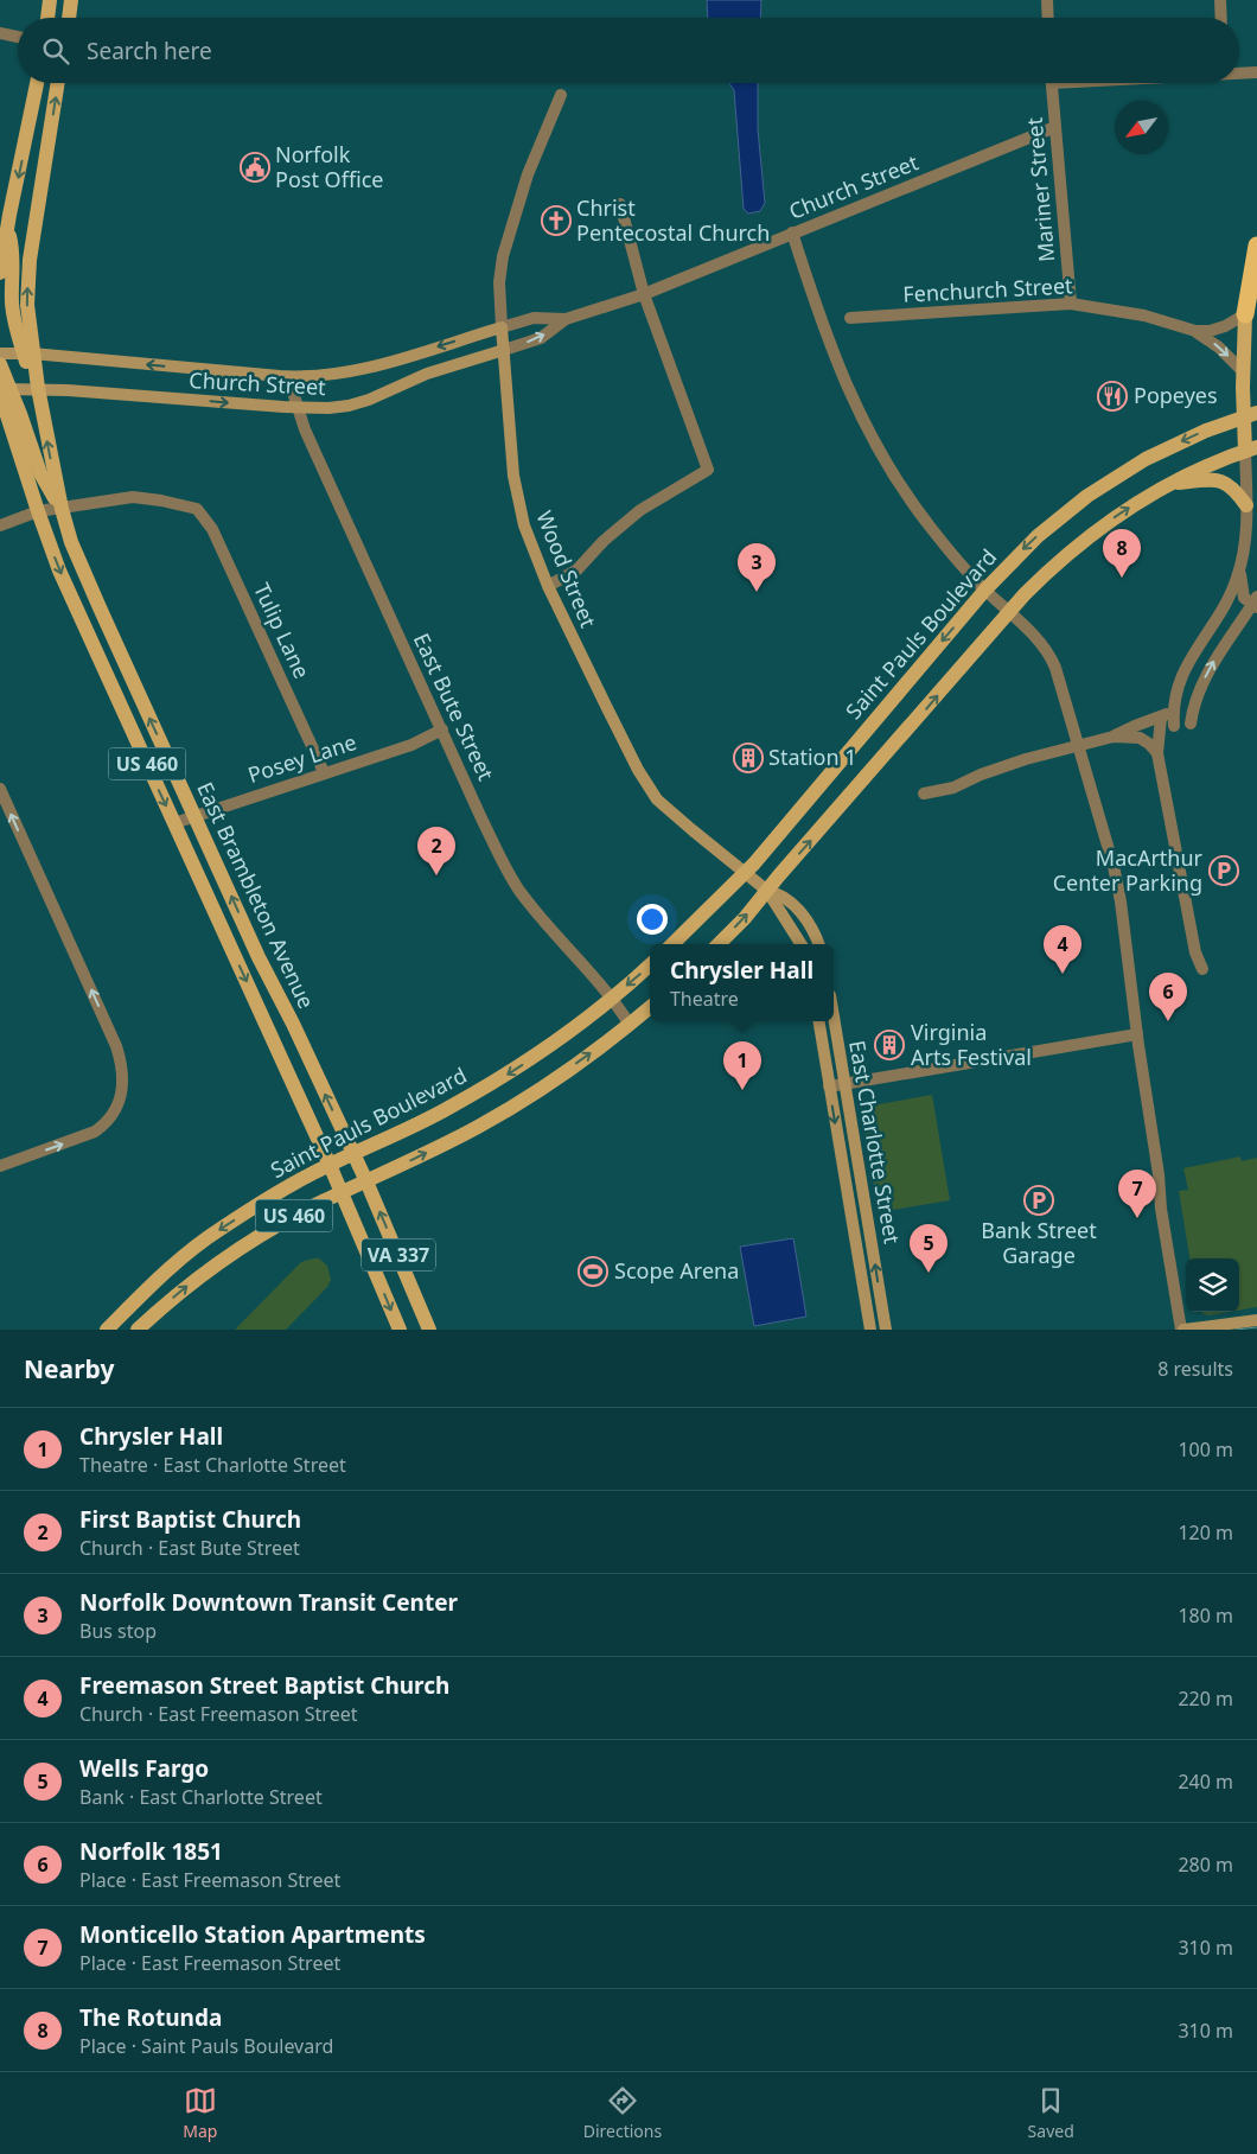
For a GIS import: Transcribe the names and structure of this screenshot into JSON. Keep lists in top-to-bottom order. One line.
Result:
{"streets":{"main road":["Saint Pauls Boulevard","US 460","East Brambleton Avenue","VA 337"],"street":["Church Street","Mariner Street","Fenchurch Street","Wood Street","Tulip Lane","East Bute Street","Posey Lane","East Charlotte Street"]},"crossings":[["Church Street","Mariner Street"],["Church Street","Wood Street"],["Church Street","East Bute Street"],["Church Street","East Brambleton Avenue"],["Mariner Street","Fenchurch Street"],["Wood Street","Saint Pauls Boulevard"],["Tulip Lane","Posey Lane"],["Tulip Lane","East Brambleton Avenue"],["Saint Pauls Boulevard","East Bute Street"],["Saint Pauls Boulevard","East Brambleton Avenue"],["East Bute Street","Posey Lane"],["Posey Lane","East Brambleton Avenue"],["US 460","East Brambleton Avenue"],["US 460","VA 337"],["East Brambleton Avenue","VA 337"]],"places":{"public building":["Norfolk Post Office"],"church":["Christ Pentecostal Church"],"restaurant":["Popeyes"],"building":["Station 1","Virginia Arts Festival"],"parking":["MacArthur Center Parking","Bank Street Garage"],"sports":["Scope Arena"]},"north":"bottom left","page":{"search":"Search here","pins":["8","3","2","4","6","1","7","5"],"popup":["Chrysler Hall","Theatre"],"heading":["Nearby","8 results"],"list":[{"mark":"1","name":"Chrysler Hall","note":"Theatre · East Charlotte Street","value":"100 m"},{"mark":"2","name":"First Baptist Church","note":"Church · East Bute Street","value":"120 m"},{"mark":"3","name":"Norfolk Downtown Transit Center","note":"Bus stop","value":"180 m"},{"mark":"4","name":"Freemason Street Baptist Church","note":"Church · East Freemason Street","value":"220 m"},{"mark":"5","name":"Wells Fargo","note":"Bank · East Charlotte Street","value":"240 m"},{"mark":"6","name":"Norfolk 1851","note":"Place · East Freemason Street","value":"280 m"},{"mark":"7","name":"Monticello Station Apartments","note":"Place · East Freemason Street","value":"310 m"},{"mark":"8","name":"The Rotunda","note":"Place · Saint Pauls Boulevard","value":"310 m"}],"nav":["Map","Directions","Saved"]}}
